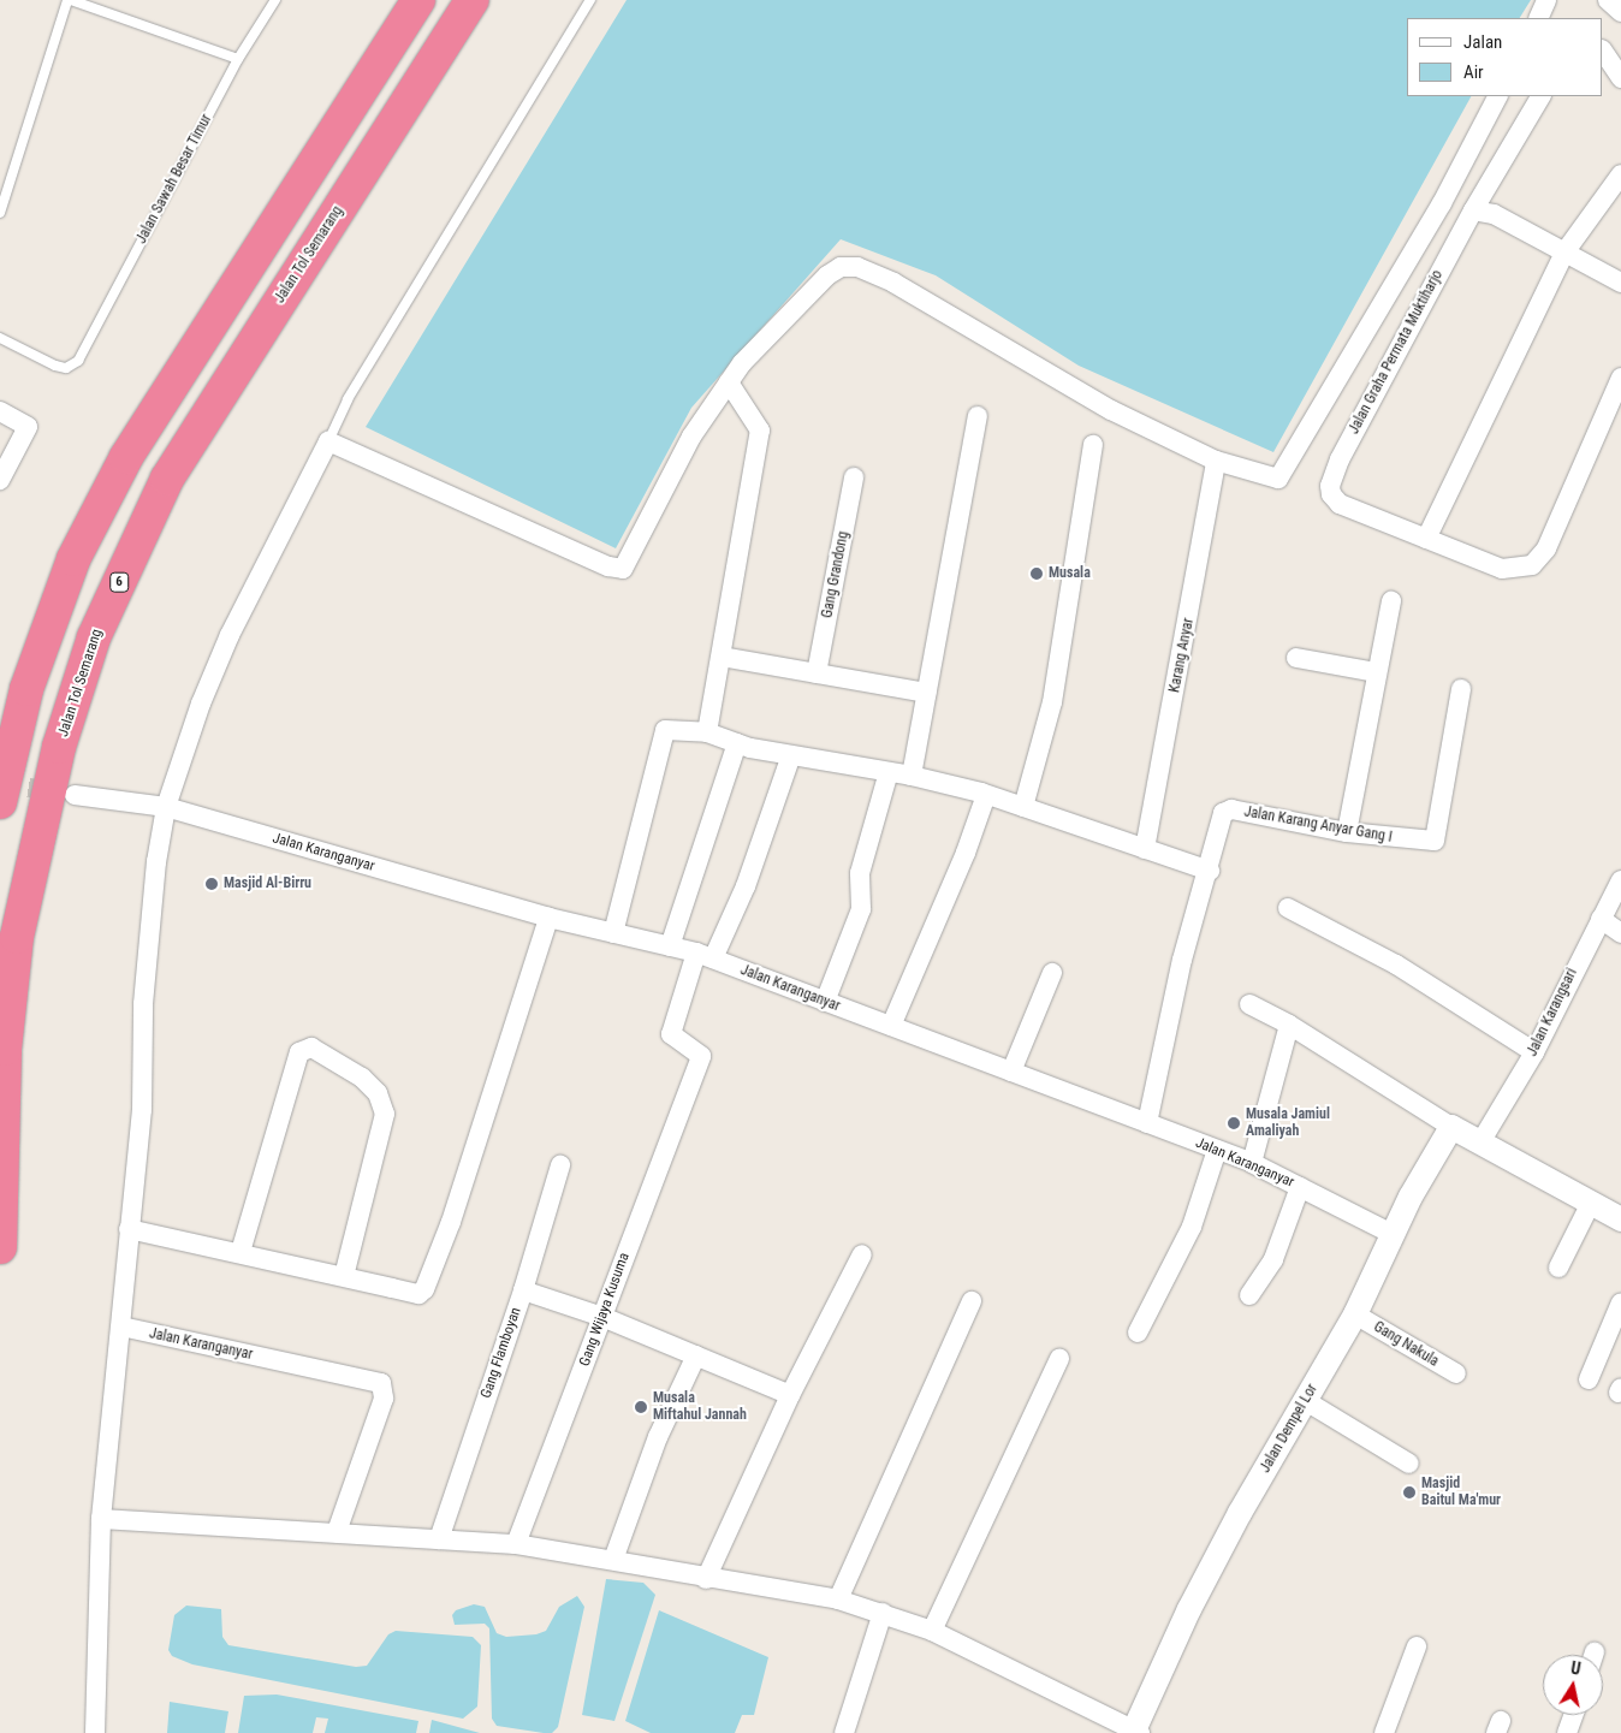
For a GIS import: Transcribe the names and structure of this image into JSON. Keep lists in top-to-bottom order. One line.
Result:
{"streets":{"highway":["Jalan Tol Semarang","6"],"street":["Jalan Graha Permata Muktiharjo","Gang Grandong","Karang Anyar","Jalan Karang Anyar Gang I","Jalan Karanganyar","Jalan Karangsari","Gang Wijaya Kusuma","Gang Nakula","Gang Flamboyan","Jalan Dempel Lor"],"lane":["Jalan Sawah Besar Timur"]},"crossings":[["Jalan Karang Anyar Gang I","Jalan Karanganyar"],["Jalan Karanganyar","Gang Wijaya Kusuma"],["Jalan Karanganyar","Jalan Dempel Lor"],["Gang Nakula","Jalan Dempel Lor"]],"places":["Musala","Masjid Al-Birru","Musala Jamiul Amaliyah","Musala Miftahul Jannah","Masjid Baitul Ma'mur"],"legend":["Jalan","Air"],"north":"top"}
